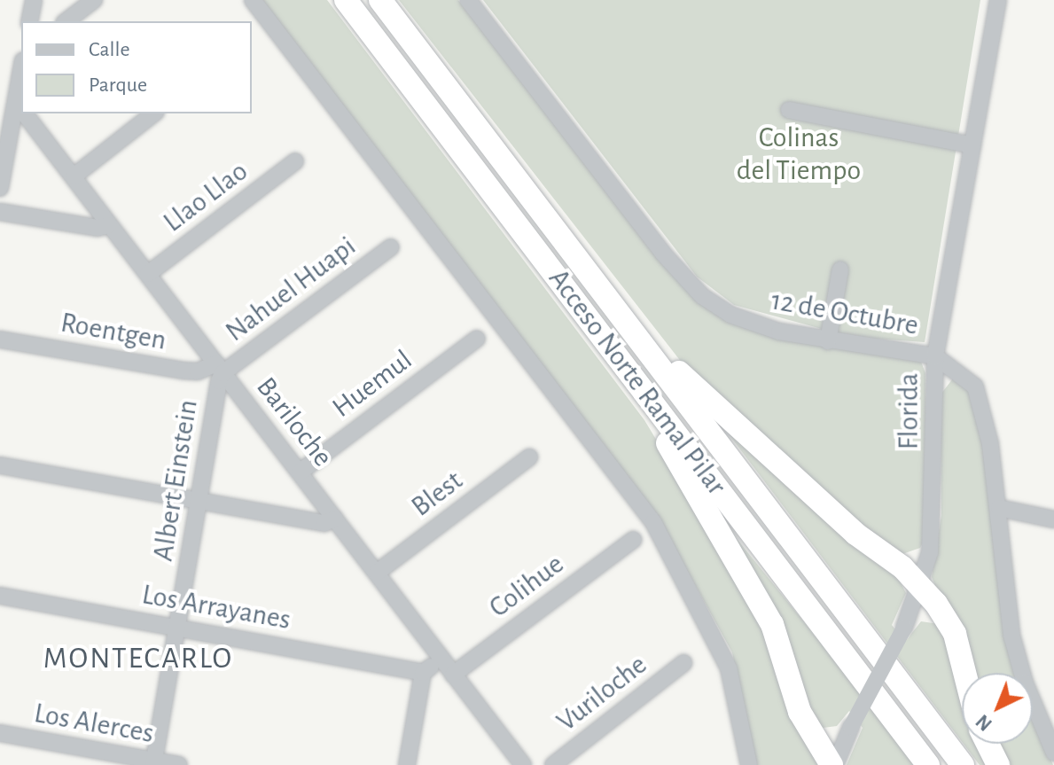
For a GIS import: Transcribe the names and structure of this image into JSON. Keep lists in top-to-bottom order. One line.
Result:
{"streets":{"highway":["Acceso Norte Ramal Pilar"],"street":["Llao Llao","Nahuel Huapi","12 de Octubre","Roentgen","Huemul","Florida","Bariloche","Albert Einstein","Blest","Colihue","Los Arrayanes","Vuriloche","Los Alerces"]},"crossings":[["Llao Llao","Bariloche"],["Nahuel Huapi","Roentgen"],["Nahuel Huapi","Bariloche"],["Nahuel Huapi","Albert Einstein"],["12 de Octubre","Florida"],["Roentgen","Bariloche"],["Roentgen","Albert Einstein"],["Huemul","Bariloche"],["Bariloche","Albert Einstein"],["Bariloche","Blest"],["Bariloche","Colihue"],["Albert Einstein","Los Arrayanes"],["Albert Einstein","Los Alerces"]],"districts":["MONTECARLO"],"parks":["Colinas del Tiempo"],"legend":["Calle","Parque"],"north":"bottom left"}
